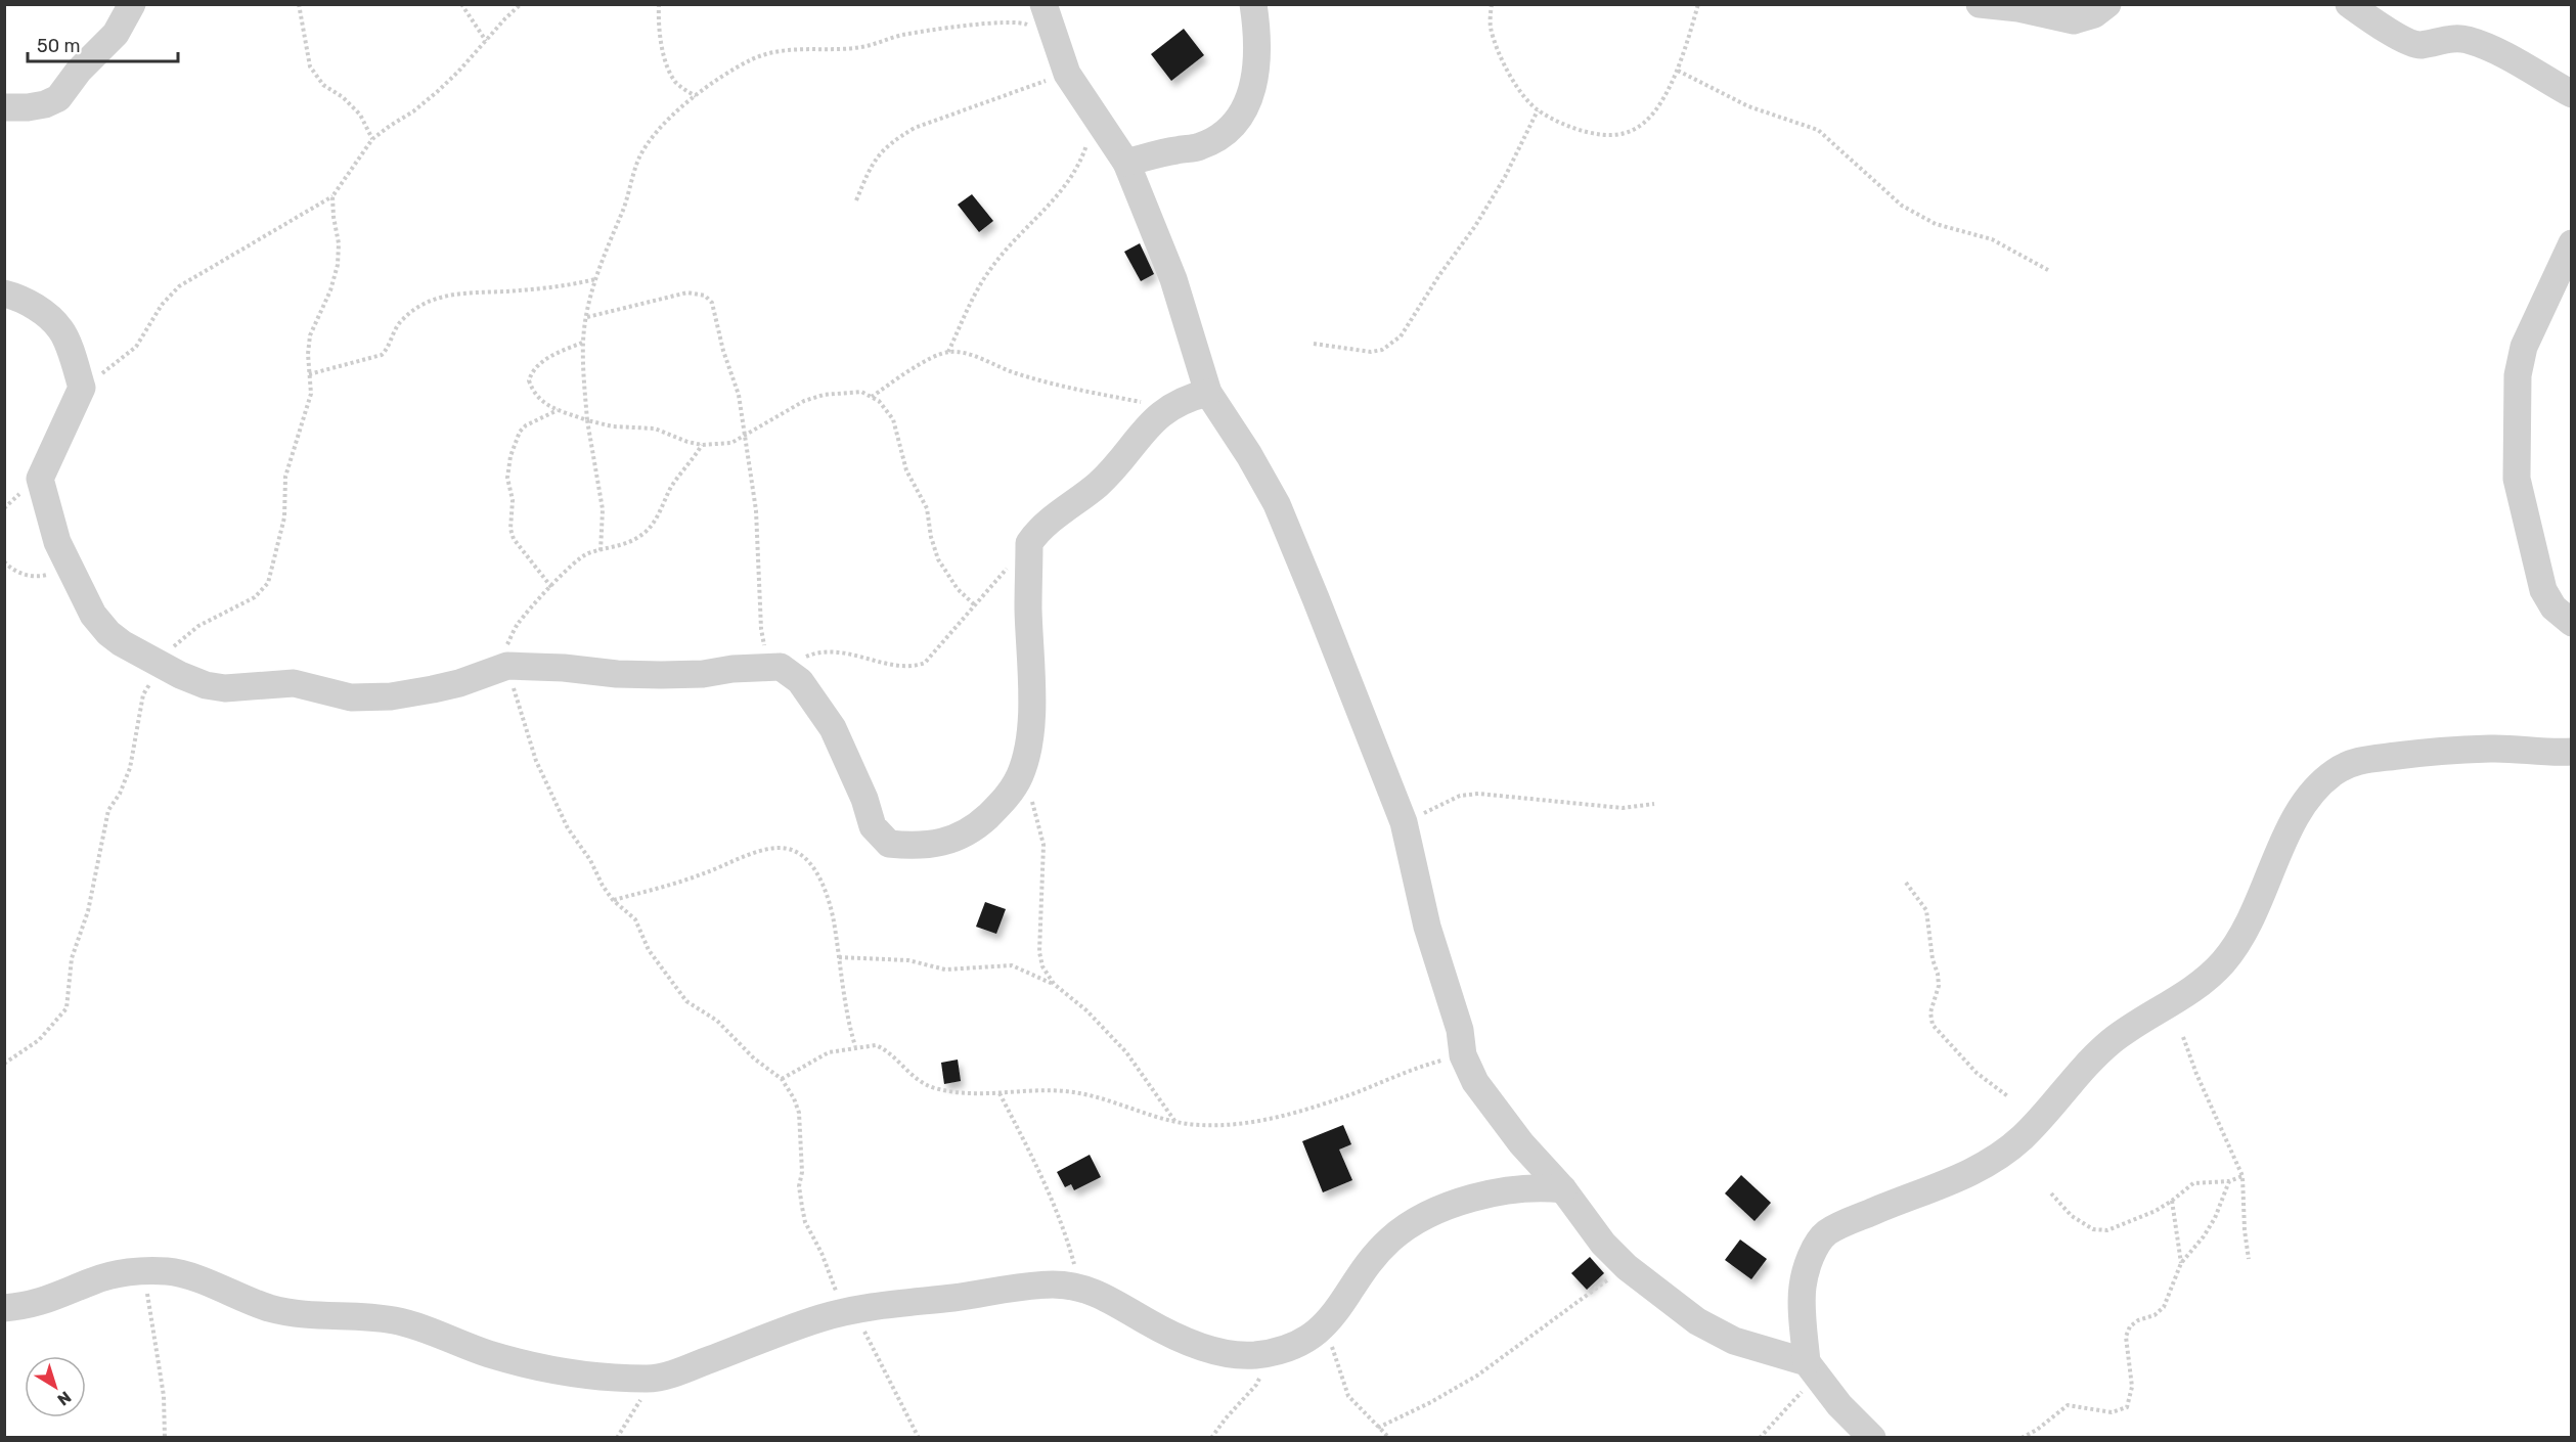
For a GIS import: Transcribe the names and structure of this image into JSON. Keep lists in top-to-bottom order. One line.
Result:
{"scale_bar":"50 m","north":"bottom right"}
